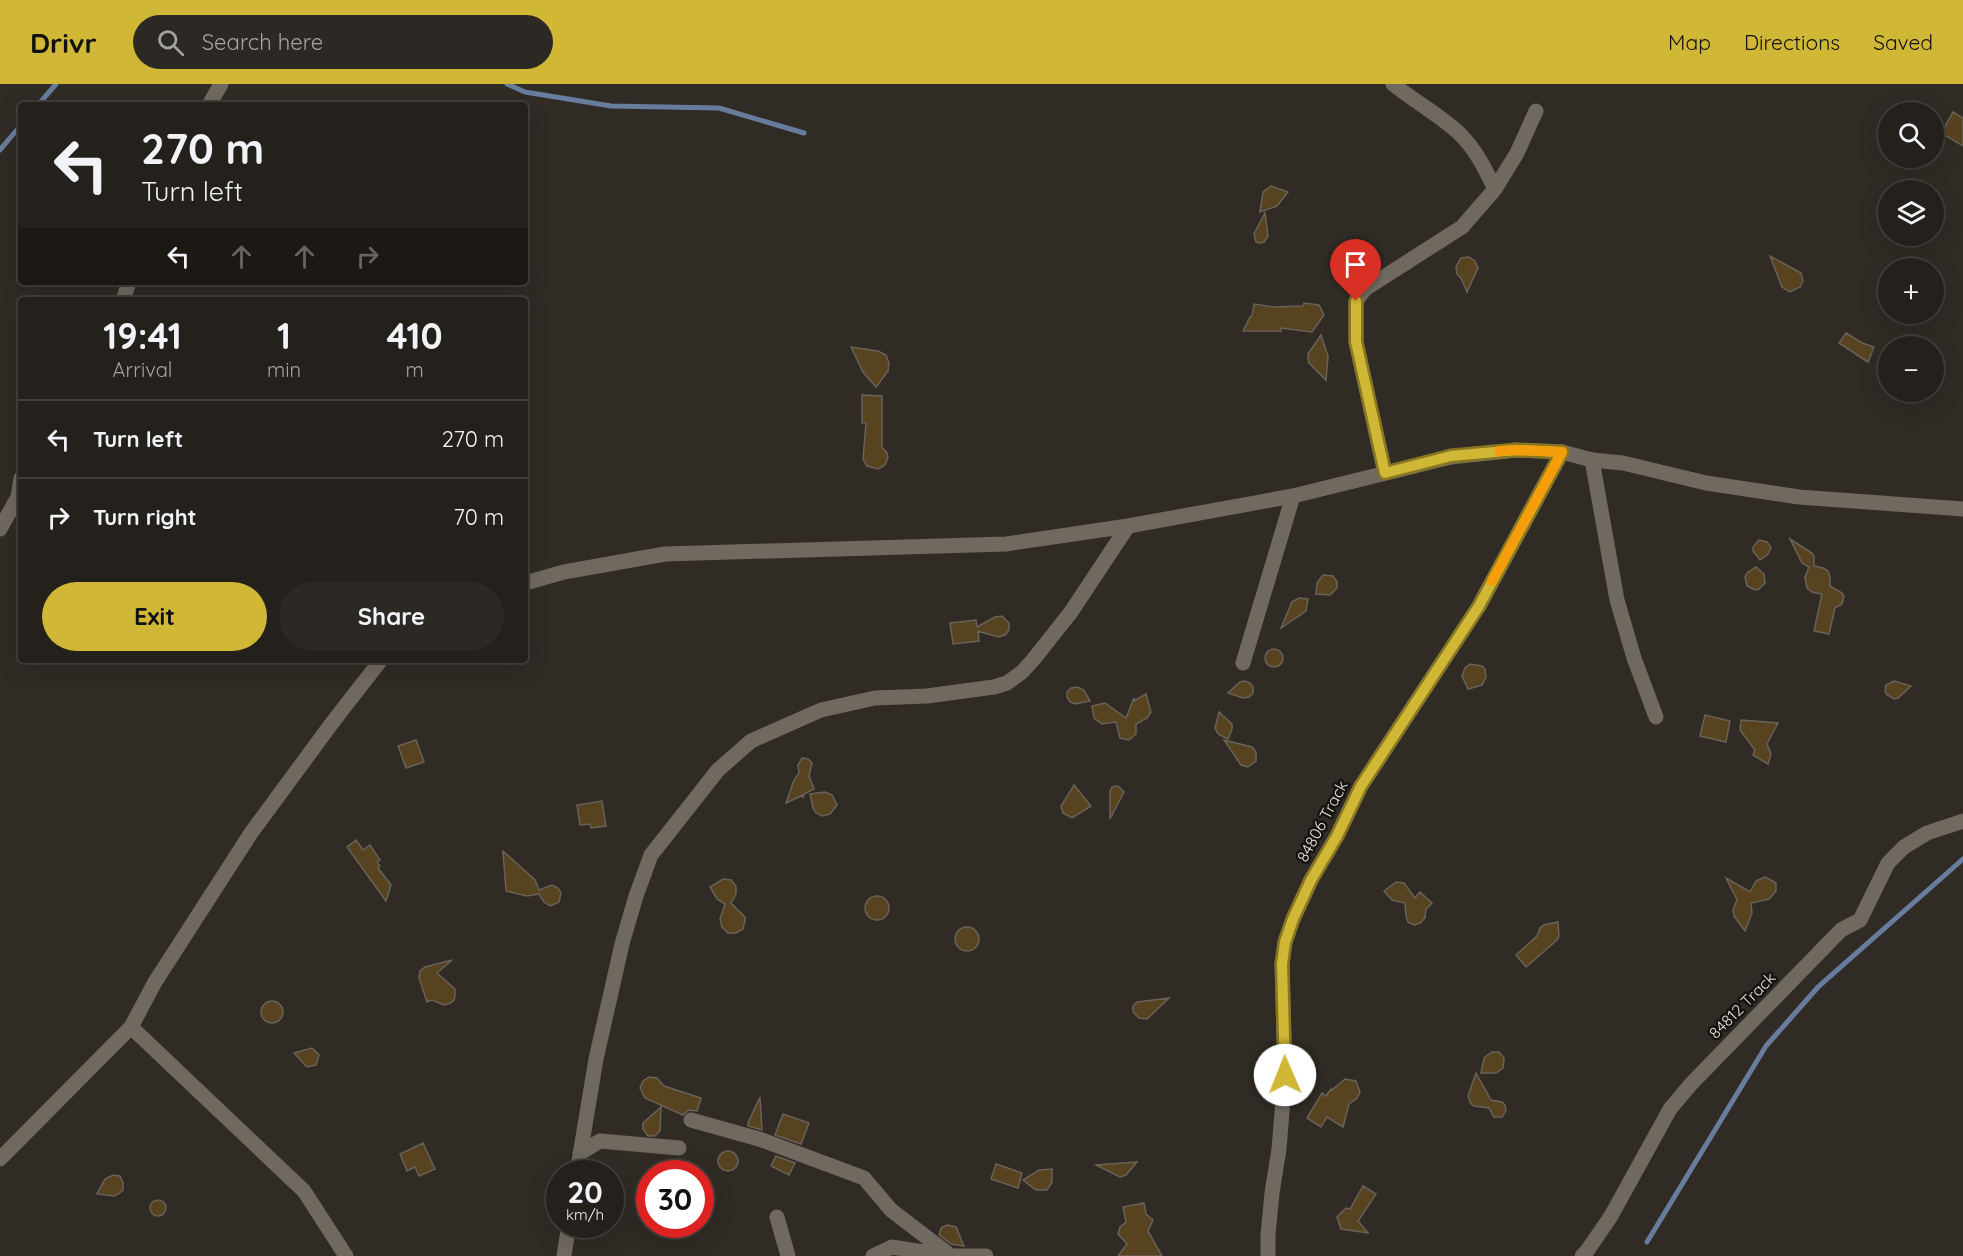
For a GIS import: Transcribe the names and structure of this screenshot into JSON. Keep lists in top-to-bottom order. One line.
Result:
{"streets":{"street":["84806 Track","84812 Track"]},"page":{"header":"Drivr","search":"Search here","nav":["Map","Directions","Saved"],"map_buttons":["+","−"],"turn":["270 m","Turn left"],"eta":["19:41","Arrival","1","min","410","m"],"list":[{"name":"Turn left","value":"270 m"},{"name":"Turn right","value":"70 m"}],"buttons":["Exit","Share"],"speed":"20 km/h","limit":"30"}}
